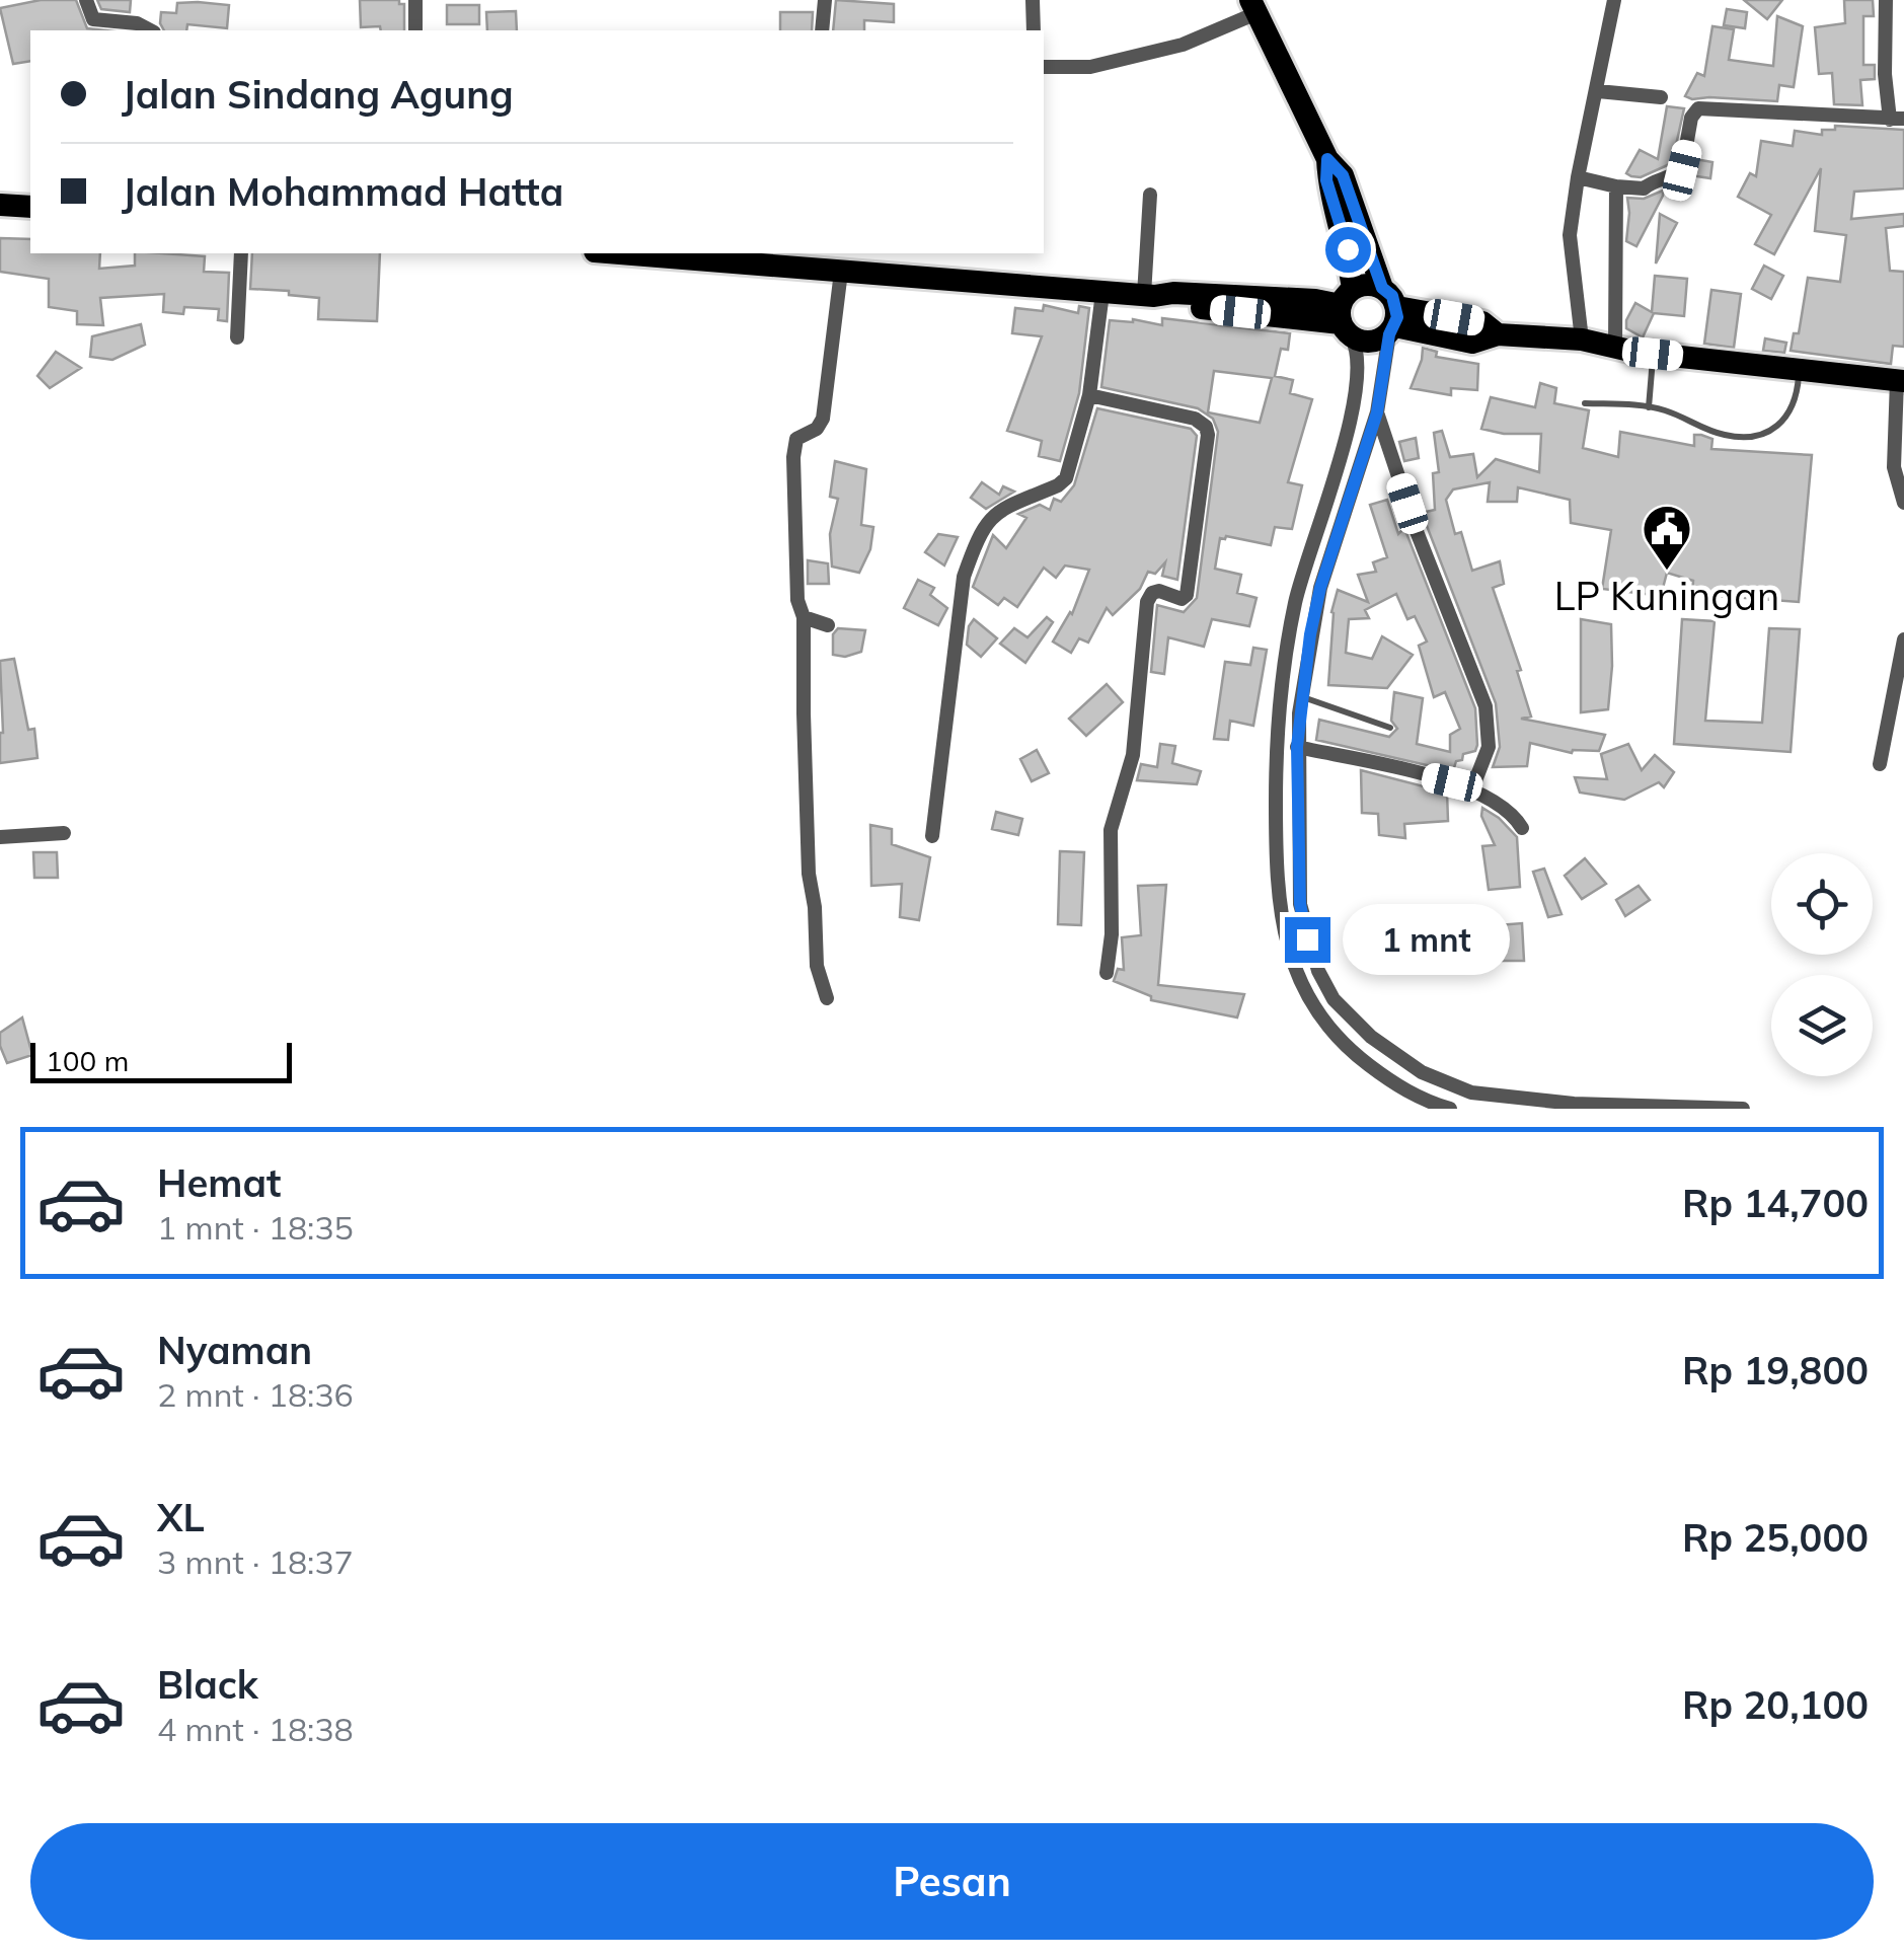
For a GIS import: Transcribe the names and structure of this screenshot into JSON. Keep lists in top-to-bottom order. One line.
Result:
{"places":{"public building":["LP Kuningan"]},"scale_bar":"100 m","page":{"banner":["Jalan Sindang Agung","Jalan Mohammad Hatta"],"bubble":"1 mnt","scale":"100 m","list":[{"name":"Hemat","note":"1 mnt · 18:35","value":"Rp 14,700"},{"name":"Nyaman","note":"2 mnt · 18:36","value":"Rp 19,800"},{"name":"XL","note":"3 mnt · 18:37","value":"Rp 25,000"},{"name":"Black","note":"4 mnt · 18:38","value":"Rp 20,100"}],"buttons":"Pesan"}}
